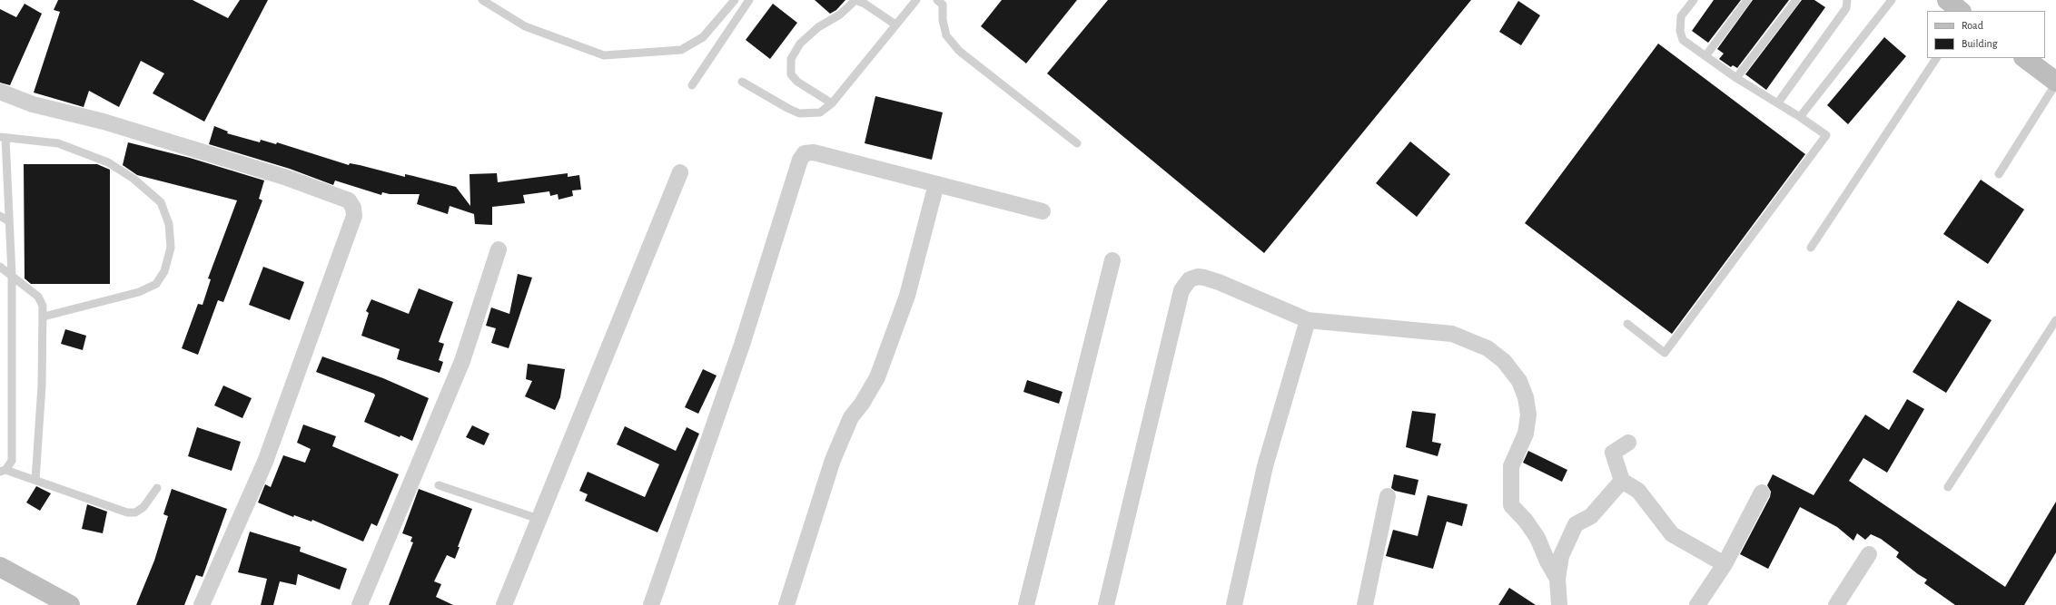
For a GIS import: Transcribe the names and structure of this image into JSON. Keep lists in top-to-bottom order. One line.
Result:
{"legend":["Road","Building"]}
